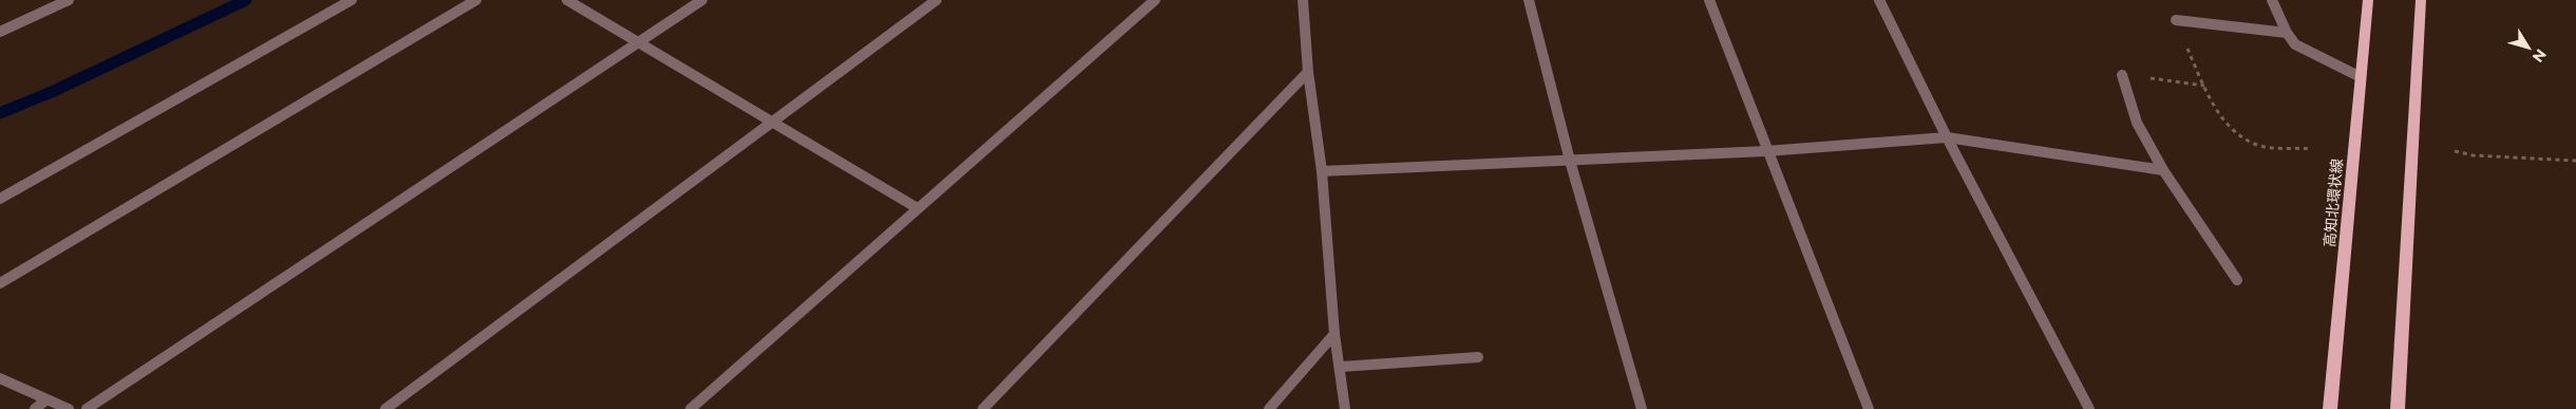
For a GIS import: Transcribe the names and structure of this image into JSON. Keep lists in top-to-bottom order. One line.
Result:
{"streets":{"main road":["高知北環状線"]},"north":"bottom right"}
